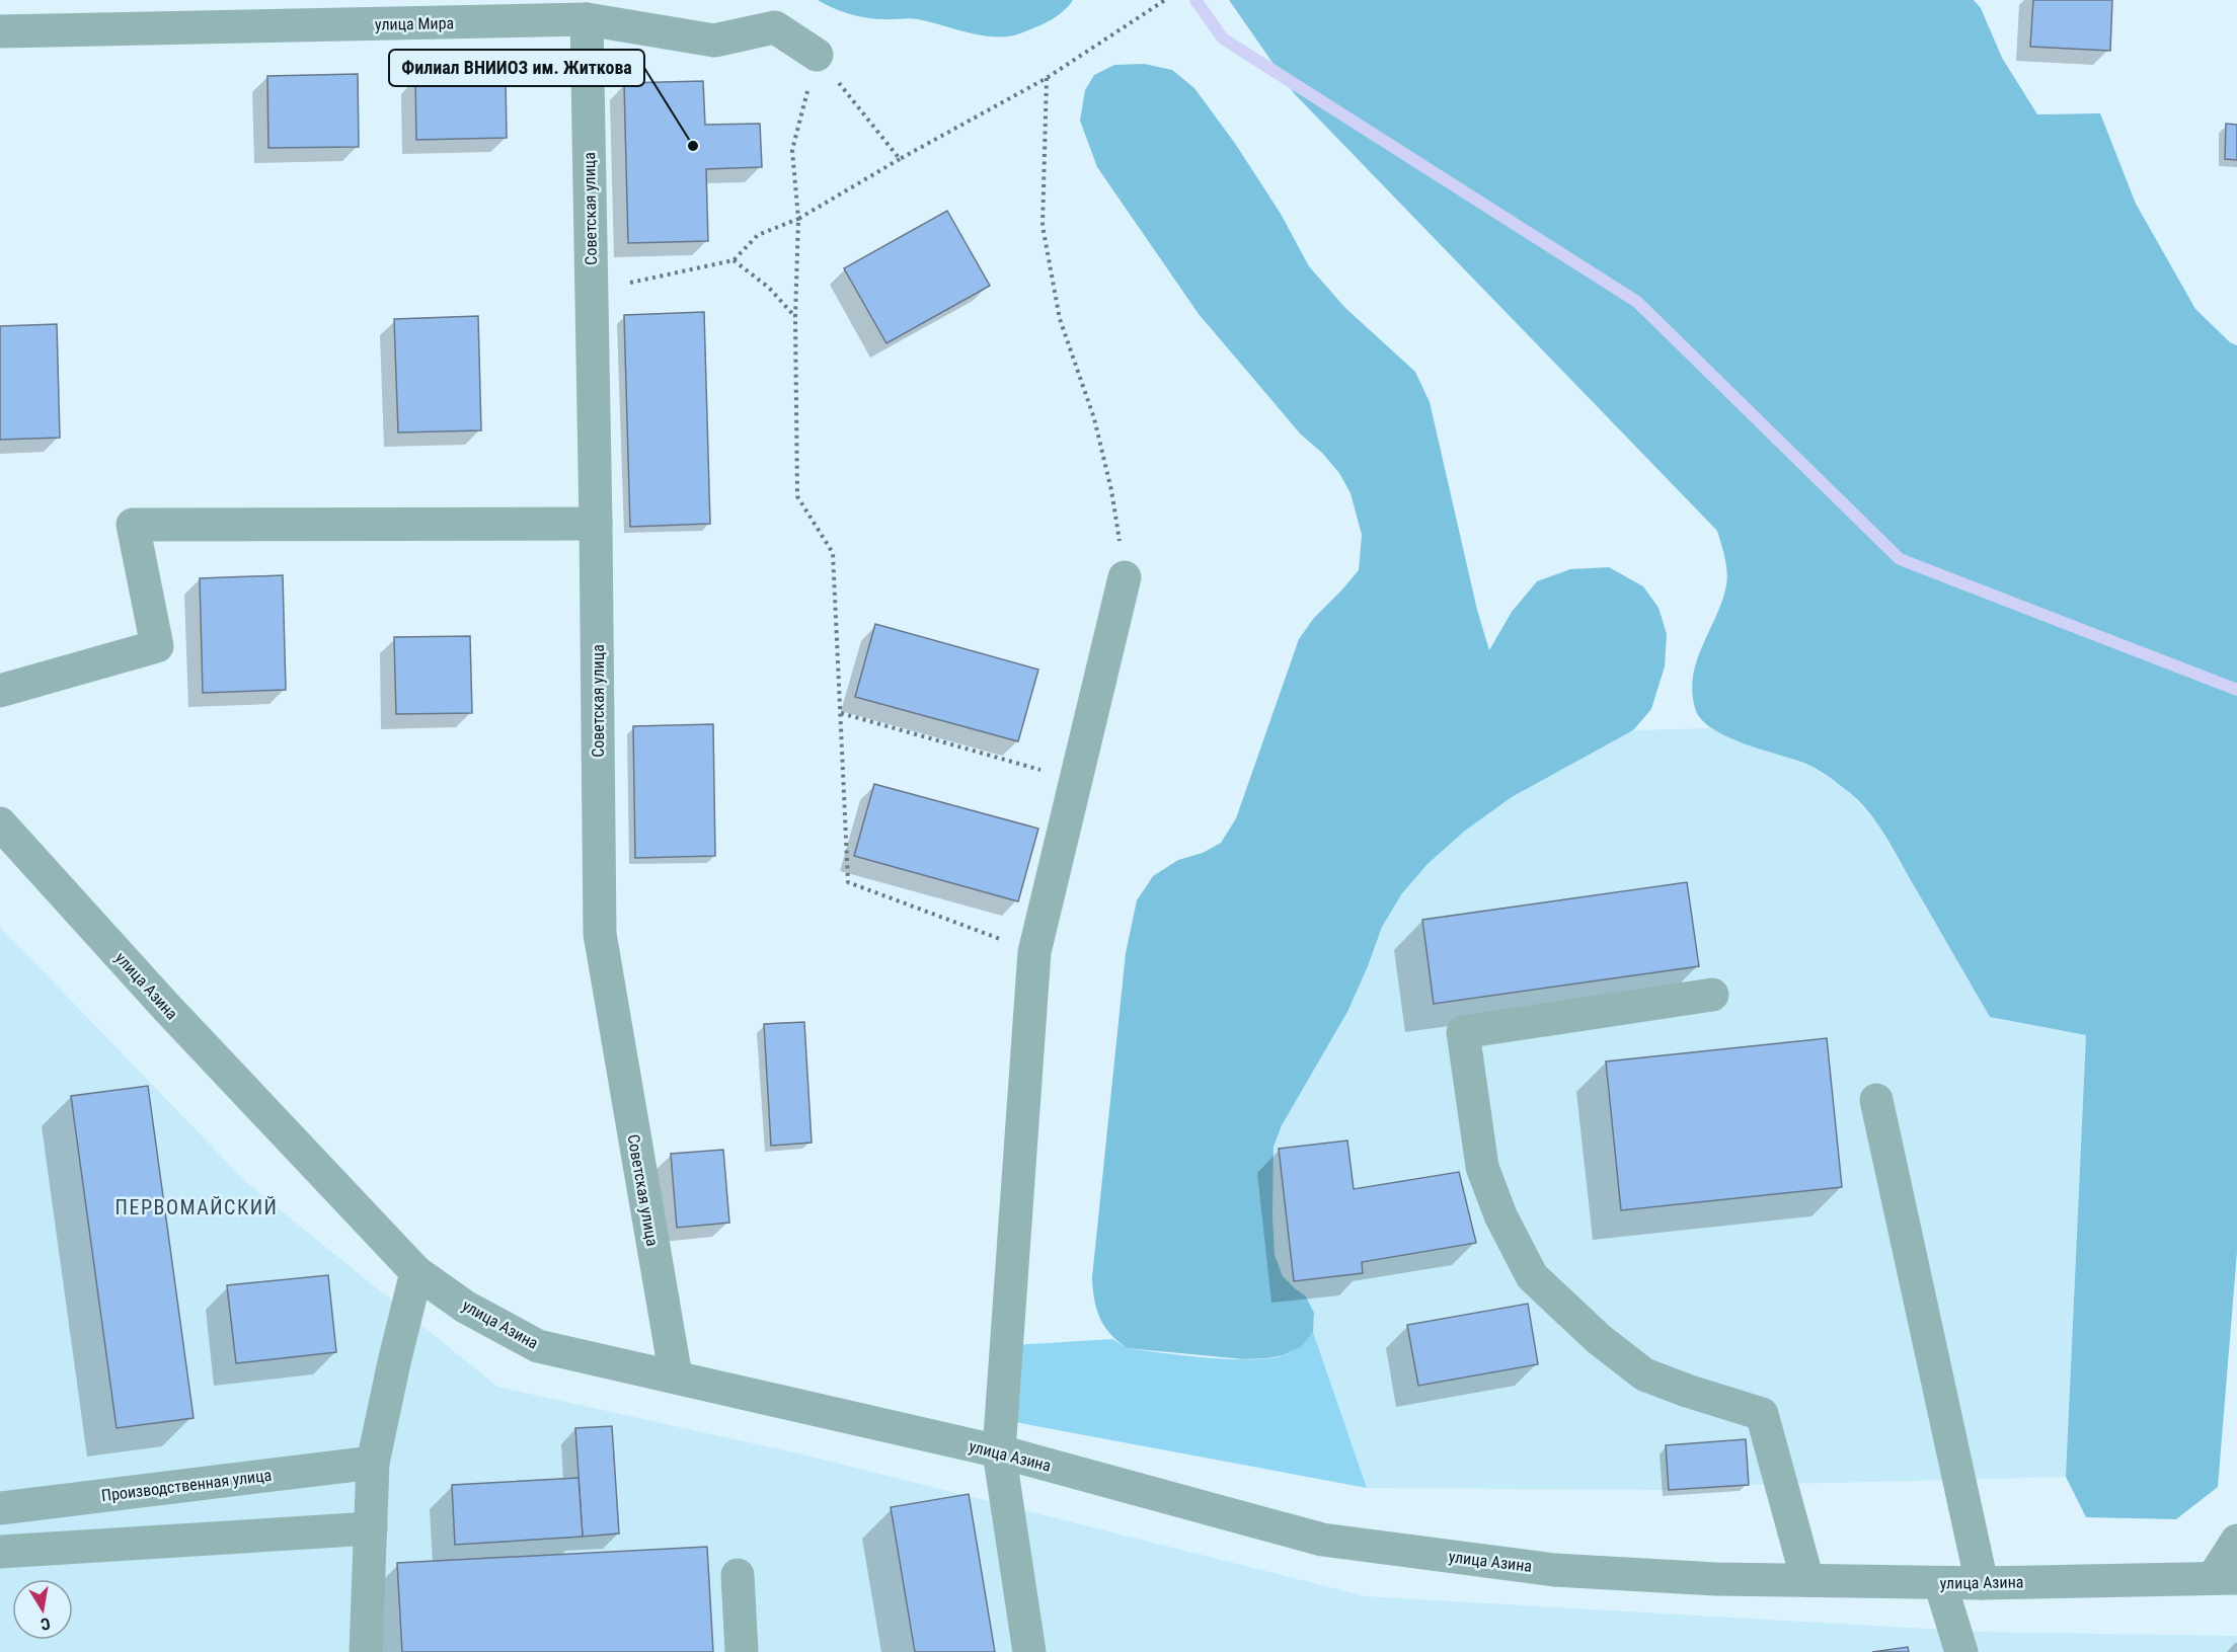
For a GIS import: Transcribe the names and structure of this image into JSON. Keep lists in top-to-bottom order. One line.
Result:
{"streets":{"street":["улица Мира","Советская улица","улица Азина","Производственная улица"]},"crossings":[["улица Мира","Советская улица"],["Советская улица","улица Азина"]],"districts":["ПЕРВОМАЙСКИЙ"],"places":["Филиал ВНИИОЗ им. Житкова"],"north":"bottom"}
